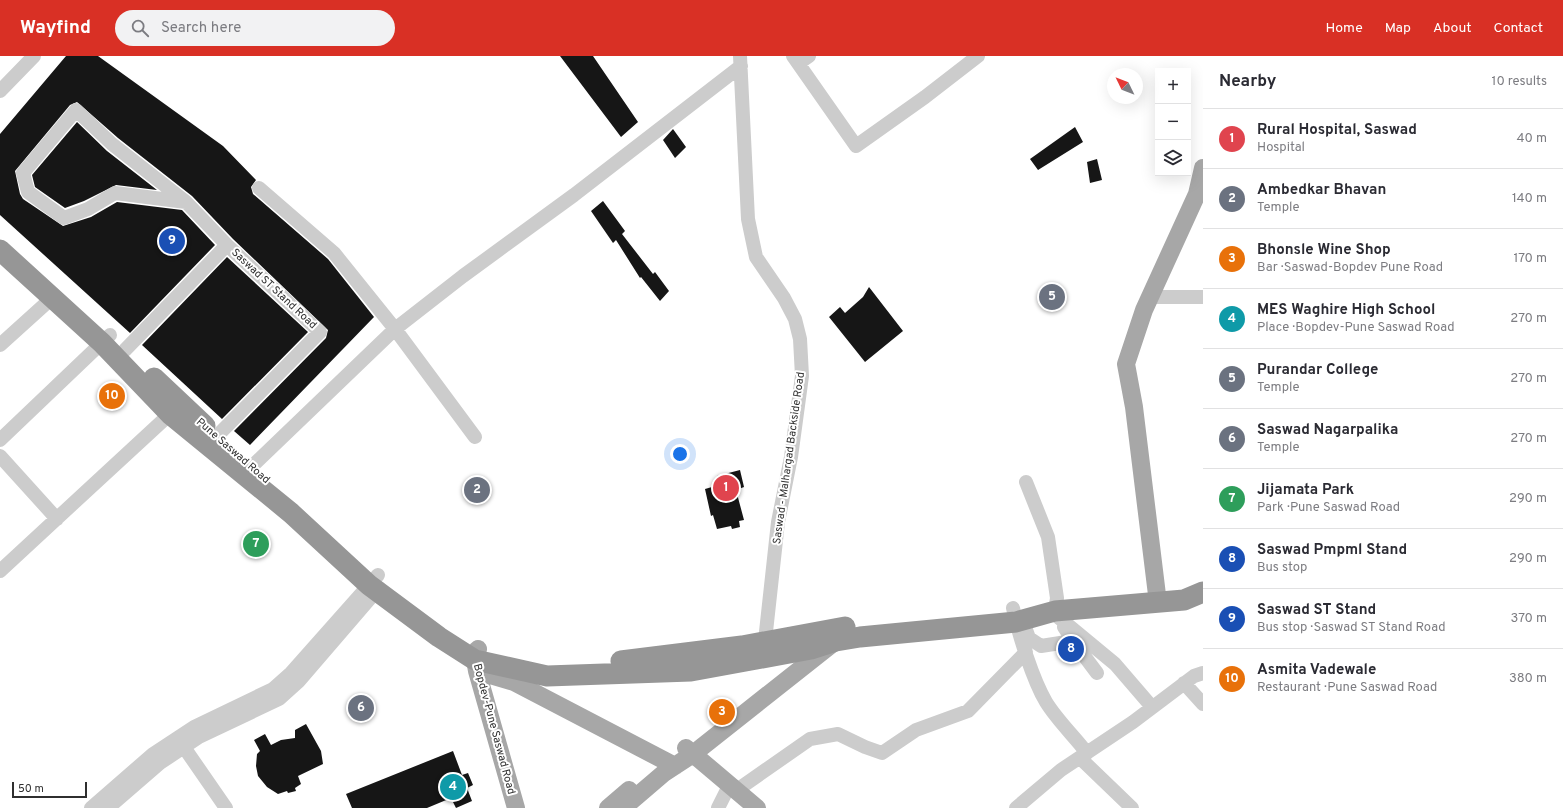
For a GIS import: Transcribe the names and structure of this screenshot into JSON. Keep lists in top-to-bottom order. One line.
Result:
{"streets":{"highway":["Pune Saswad Road"],"main road":["Bopdev-Pune Saswad Road"],"street":["Saswad ST Stand Road","Saswad - Malhargad Backside Road"]},"crossings":[["Saswad ST Stand Road","Pune Saswad Road"]],"scale_bar":"50 m","north":"top left","page":{"header":"Wayfind","search":"Search here","nav":["Home","Map","About","Contact"],"heading":["Nearby","10 results"],"map_buttons":["+","−"],"list":[{"mark":"1","name":"Rural Hospital, Saswad","note":"Hospital","value":"40 m"},{"mark":"2","name":"Ambedkar Bhavan","note":"Temple","value":"140 m"},{"mark":"3","name":"Bhonsle Wine Shop","note":"Bar · Saswad-Bopdev Pune Road","value":"170 m"},{"mark":"4","name":"MES Waghire High School","note":"Place · Bopdev-Pune Saswad Road","value":"270 m"},{"mark":"5","name":"Purandar College","note":"Temple","value":"270 m"},{"mark":"6","name":"Saswad Nagarpalika","note":"Temple","value":"270 m"},{"mark":"7","name":"Jijamata Park","note":"Park · Pune Saswad Road","value":"290 m"},{"mark":"8","name":"Saswad Pmpml Stand","note":"Bus stop","value":"290 m"},{"mark":"9","name":"Saswad ST Stand","note":"Bus stop · Saswad ST Stand Road","value":"370 m"},{"mark":"10","name":"Asmita Vadewale","note":"Restaurant · Pune Saswad Road","value":"380 m"}],"pins":["9","5","10","1","2","7","8","6","3","4"],"scale":"50 m"}}
